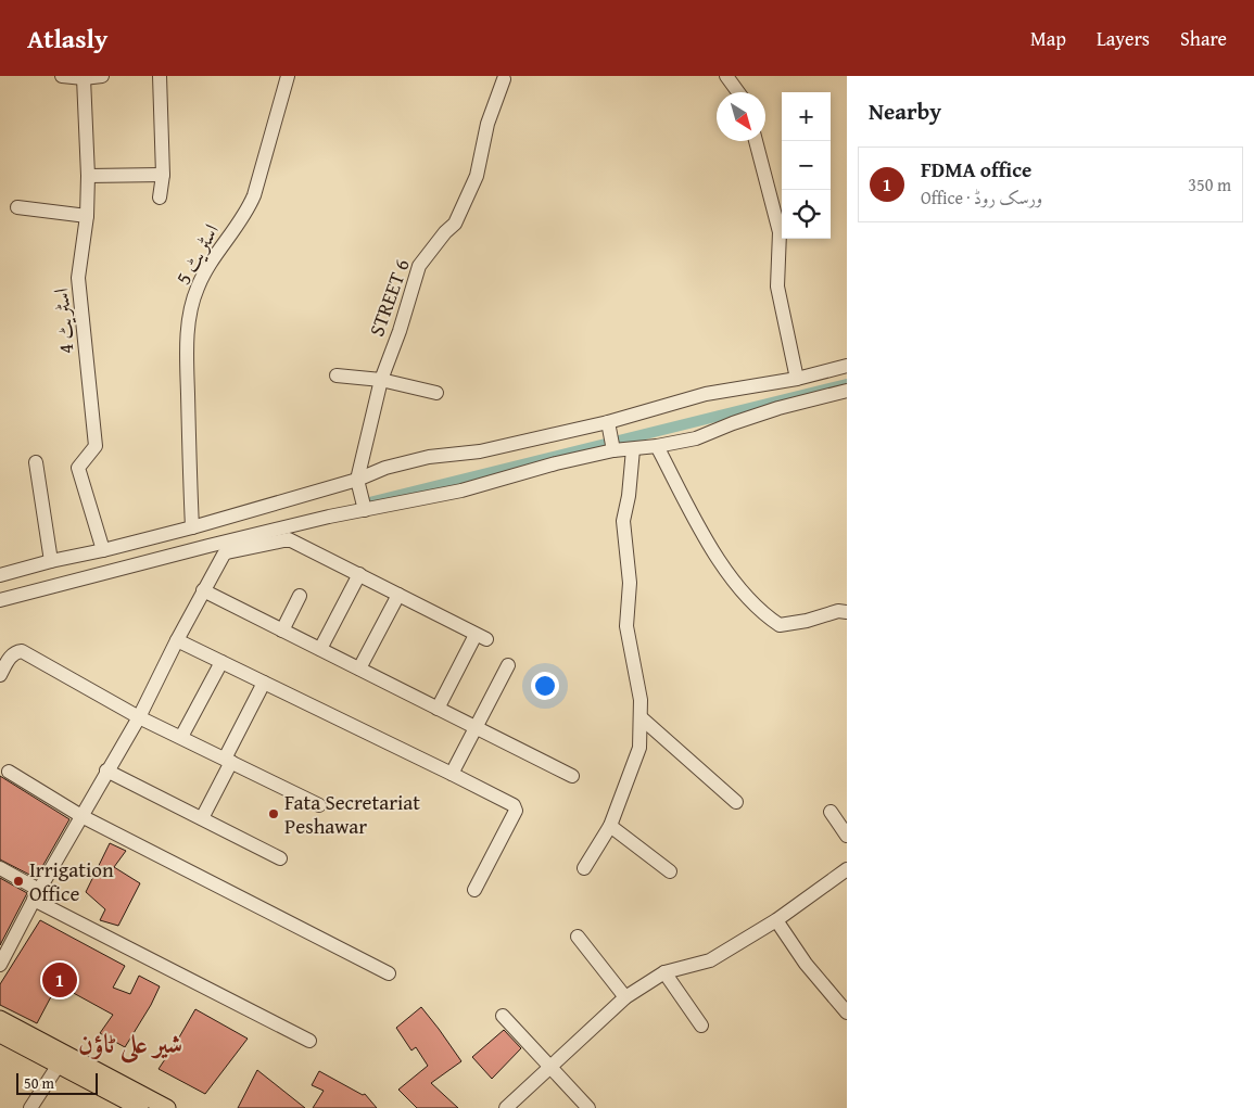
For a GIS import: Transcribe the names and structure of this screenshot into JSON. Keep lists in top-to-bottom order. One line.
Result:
{"streets":{"street":["اسٹریٹ 5","STREET 6","اسٹریٹ 4"]},"districts":["شیر علی ٹاؤن"],"places":["Fata Secretariat Peshawar","Irrigation Office"],"scale_bar":"50 m","north":"bottom right","page":{"header":"Atlasly","nav":["Map","Layers","Share"],"heading":"Nearby","map_buttons":["+","−"],"list":[{"mark":"1","name":"FDMA office","note":"Office · ورسک روڈ","value":"350 m"}],"pins":"1","scale":"50 m"}}
